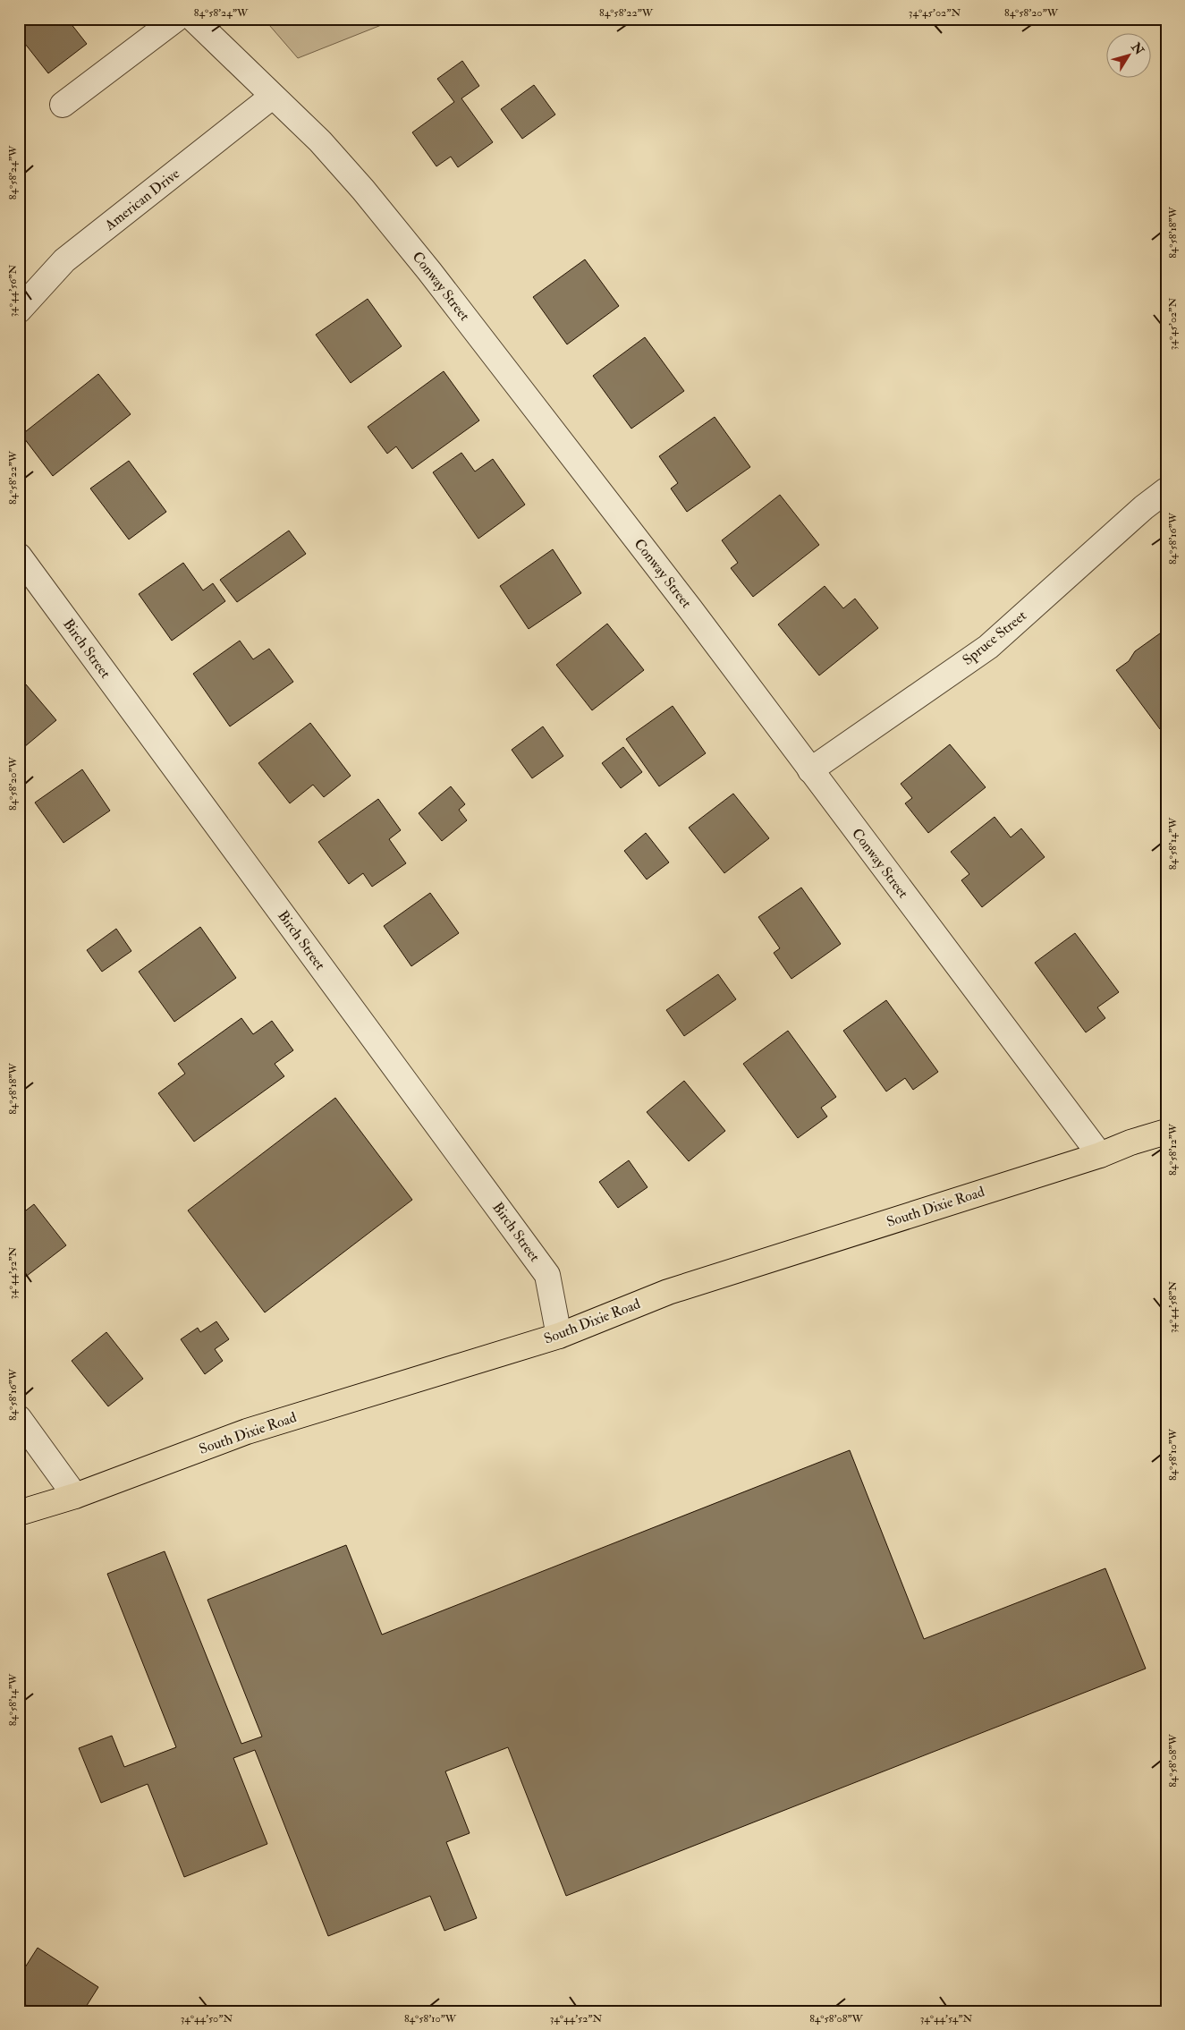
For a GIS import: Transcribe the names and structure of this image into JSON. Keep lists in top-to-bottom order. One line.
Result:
{"streets":{"main road":["South Dixie Road"],"street":["American Drive","Conway Street","Spruce Street","Birch Street"]},"crossings":[["American Drive","Conway Street"],["Conway Street","Spruce Street"],["Conway Street","South Dixie Road"],["Birch Street","South Dixie Road"]],"north":"top right","coordinates":["84°58'24\"W","84°58'22\"W","34°45'02\"N","84°58'20\"W","84°58'18\"W","34°44'56\"N","84°58'16\"W","84°58'14\"W","84°58'12\"W","34°44'52\"N","34°44'58\"N","84°58'10\"W","84°58'08\"W","34°44'50\"N","34°44'54\"N"]}
